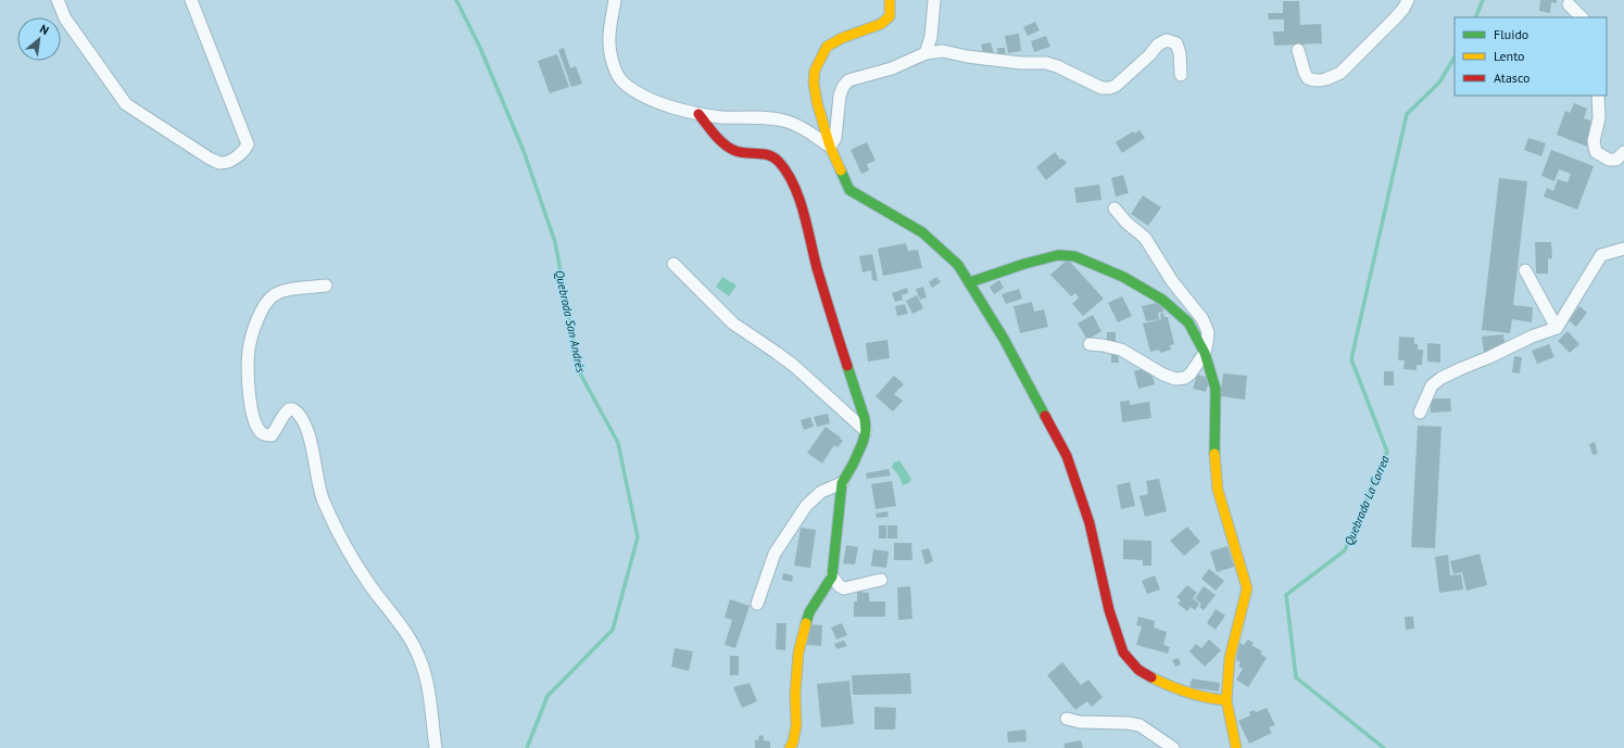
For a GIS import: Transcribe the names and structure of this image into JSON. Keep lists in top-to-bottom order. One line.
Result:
{"water":["Quebrada San Andrés","Quebrada La Correa"],"legend":["Fluido","Lento","Atasco"],"north":"top right"}
